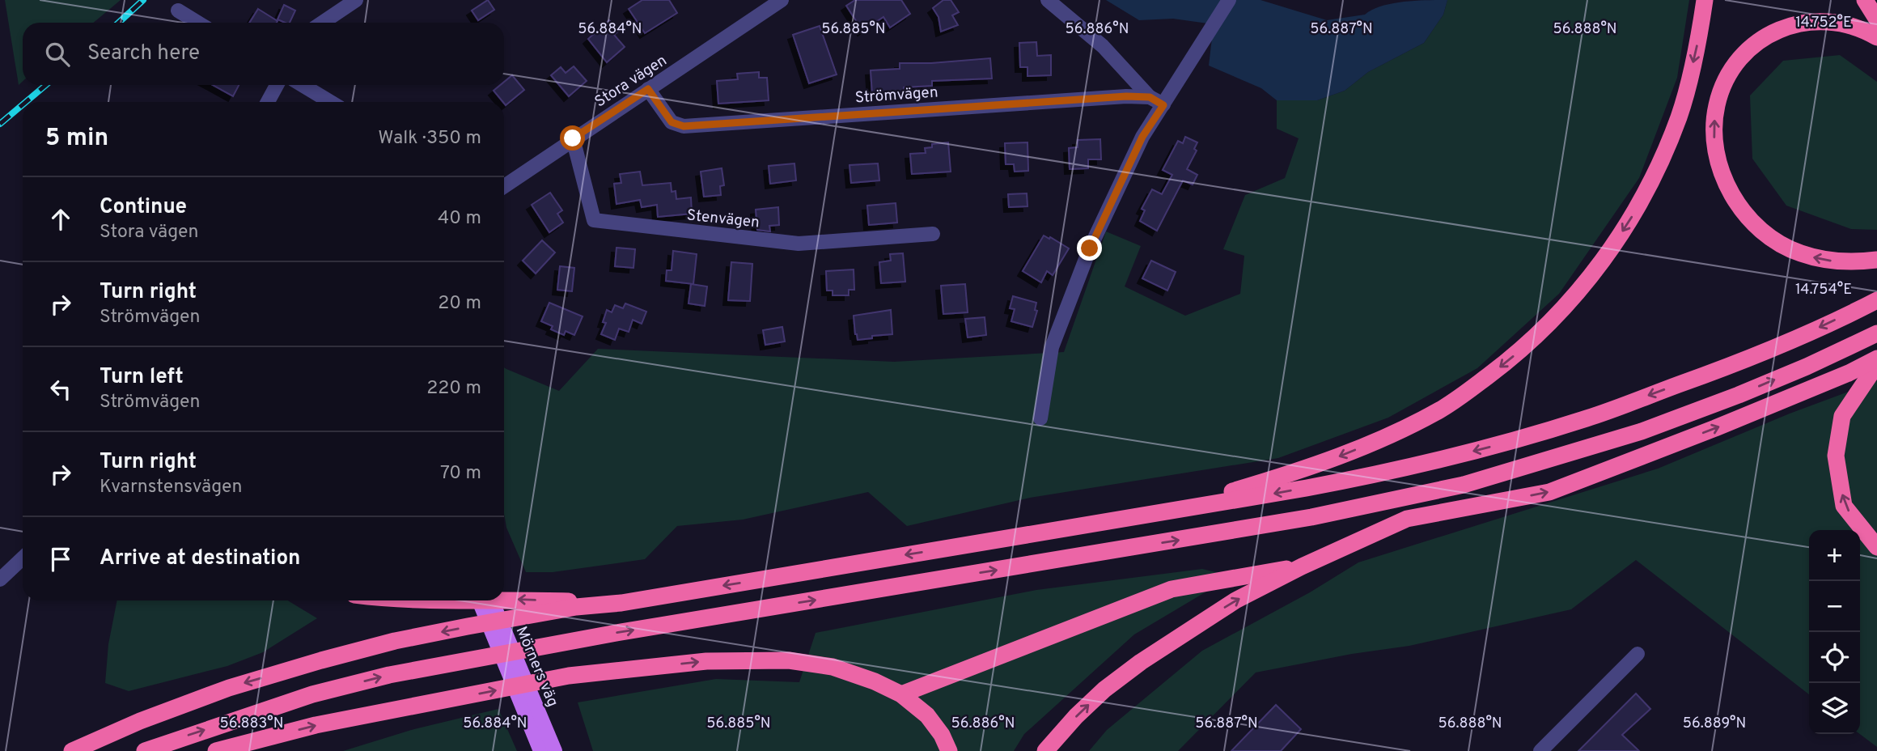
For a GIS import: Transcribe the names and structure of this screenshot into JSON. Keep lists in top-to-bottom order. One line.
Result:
{"streets":{"main road":["Mörners väg"],"street":["Stora vägen","Strömvägen","Stenvägen"]},"crossings":[["Stora vägen","Strömvägen"],["Stora vägen","Stenvägen"]],"page":{"search":"Search here","heading":["5 min","Walk · 350 m"],"list":[["Continue","Stora vägen","40 m"],["Turn right","Strömvägen","20 m"],["Turn left","Strömvägen","220 m"],["Turn right","Kvarnstensvägen","70 m"],"Arrive at destination"],"map_buttons":["+","−"]},"coordinates":["14.752°E","56.884°N","56.885°N","56.886°N","56.887°N","56.888°N","14.754°E","56.883°N","56.889°N"]}
